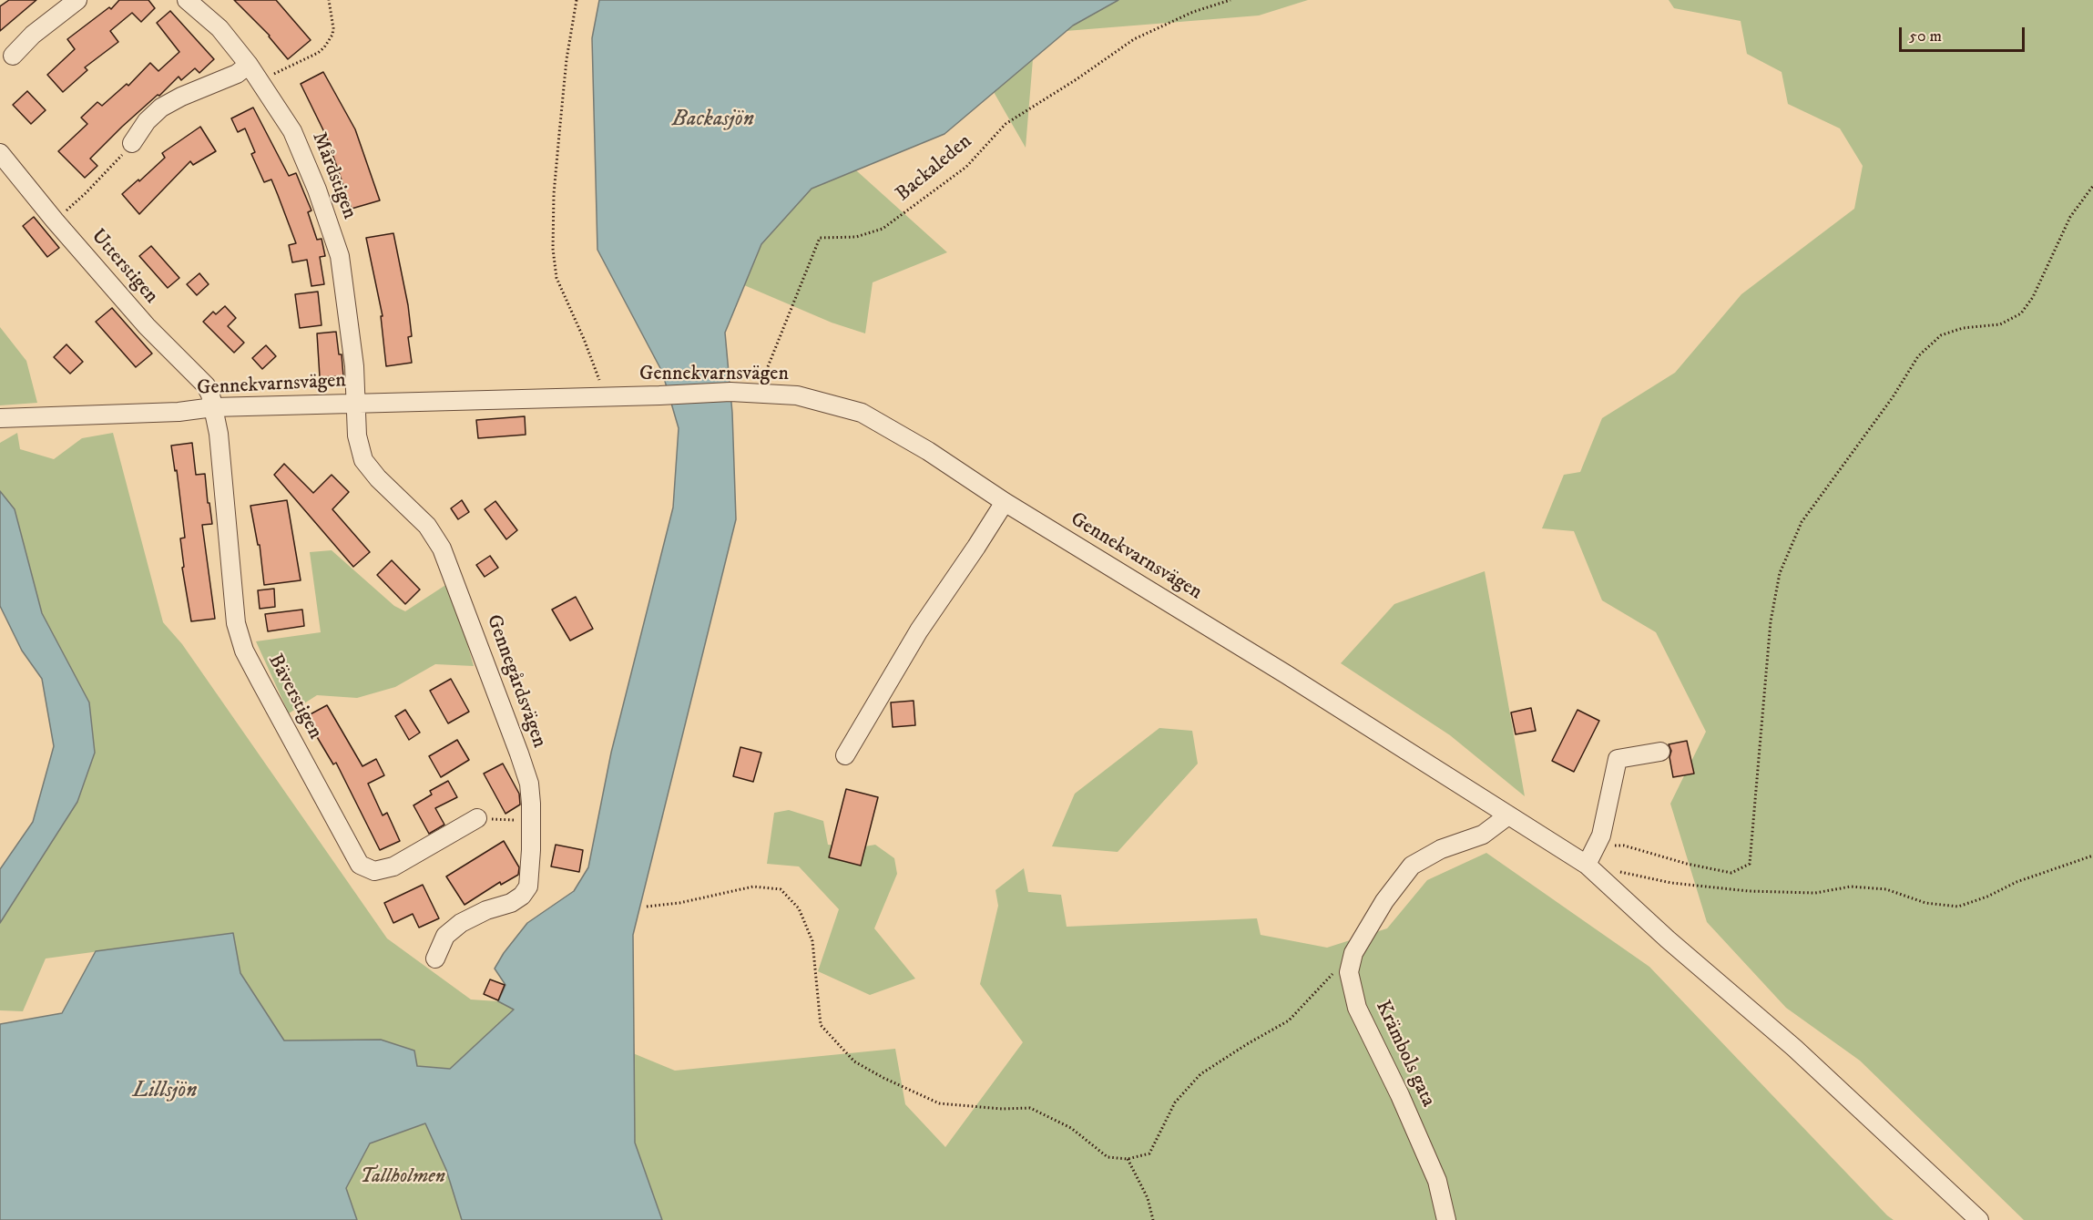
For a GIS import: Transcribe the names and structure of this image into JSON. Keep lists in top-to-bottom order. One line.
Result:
{"streets":{"street":["Mårdstigen","Utterstigen","Gennekvarnsvägen","Gennegårdsvägen","Bäverstigen","Krämbols gata"],"path":["Backaleden"]},"crossings":[["Backaleden","Gennekvarnsvägen"],["Mårdstigen","Gennekvarnsvägen"],["Mårdstigen","Gennegårdsvägen"],["Utterstigen","Gennekvarnsvägen"],["Utterstigen","Bäverstigen"],["Gennekvarnsvägen","Gennegårdsvägen"],["Gennekvarnsvägen","Bäverstigen"],["Gennekvarnsvägen","Krämbols gata"]],"water":["Backasjön","Lillsjön"],"parks":["Tallholmen"],"scale_bar":"50 m"}
